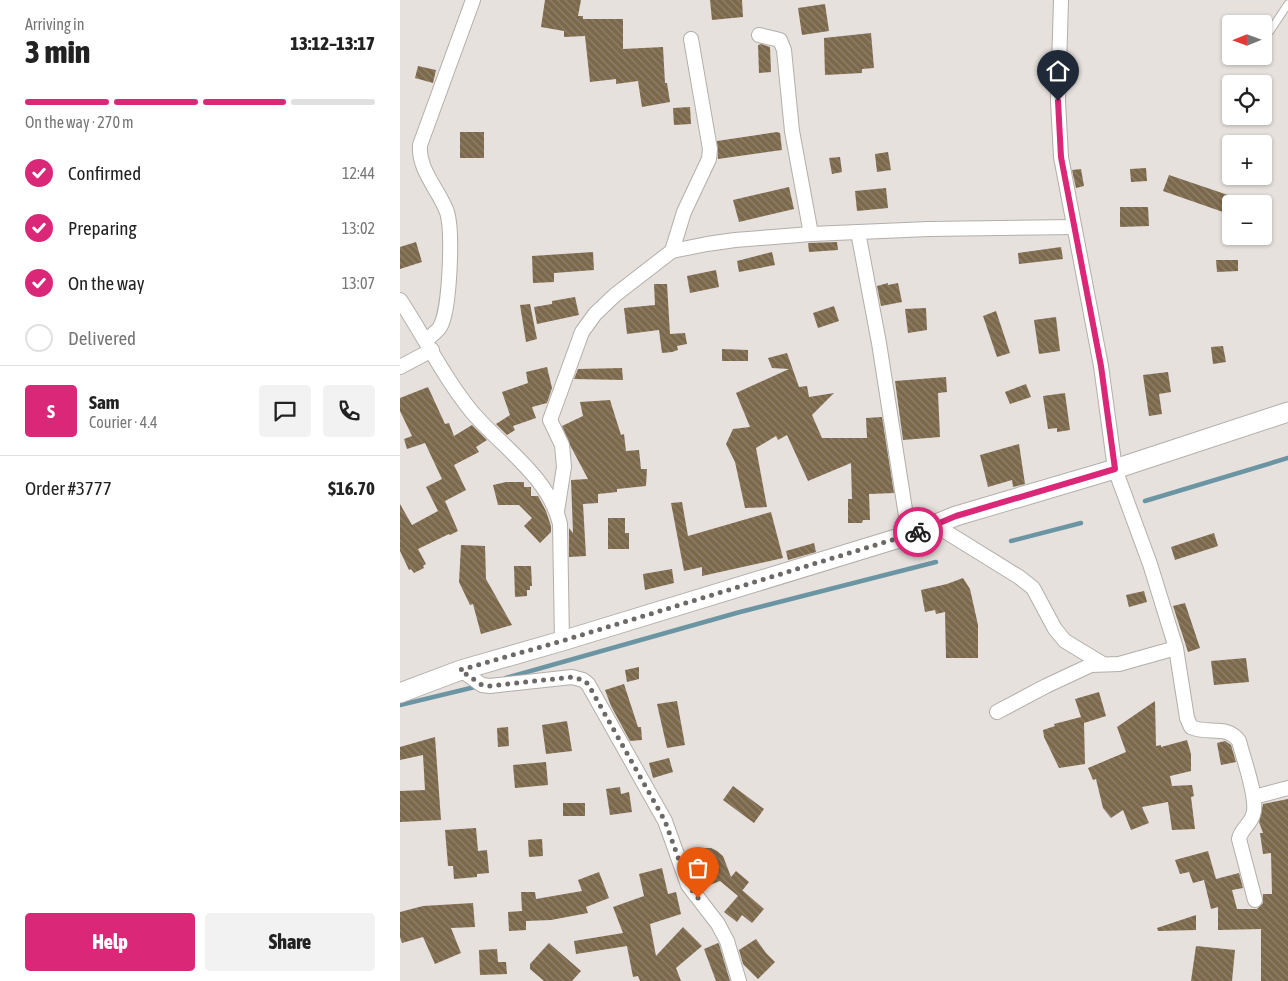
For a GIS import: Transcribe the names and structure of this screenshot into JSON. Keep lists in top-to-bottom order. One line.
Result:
{"north":"left","page":{"heading":["3 min","Arriving in","13:12–13:17"],"panel":["Sam","Courier · 4.4","Order #3777","$16.70"],"map_buttons":["+","−"],"bar":"On the way · 270 m","list":[["Confirmed","12:44"],["Preparing","13:02"],["On the way","13:07"],"Delivered"],"round":"S","buttons":["Help","Share"]}}
